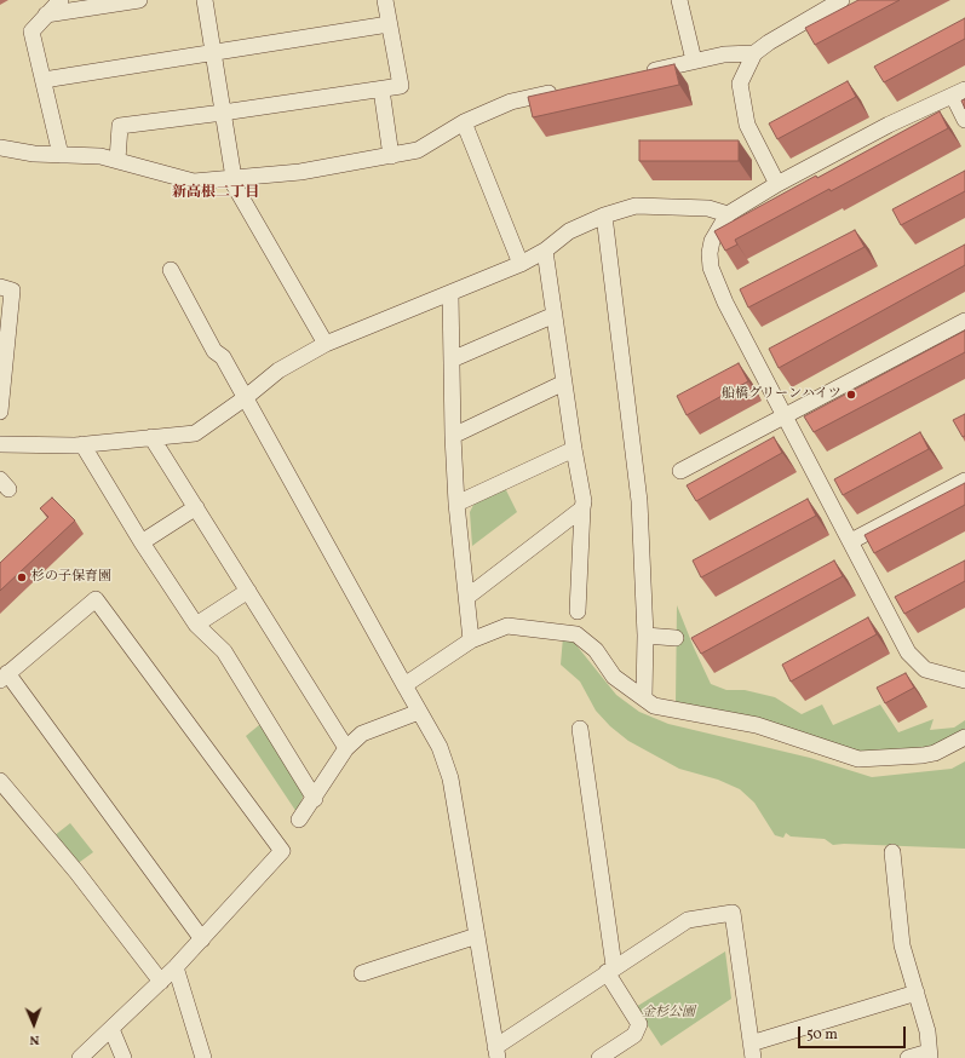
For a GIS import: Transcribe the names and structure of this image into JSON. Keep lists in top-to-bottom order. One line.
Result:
{"districts":["新高根二丁目"],"parks":["金杉公園"],"places":["船橋グリーンハイツ","杉の子保育園"],"scale_bar":"50 m","north":"bottom"}
